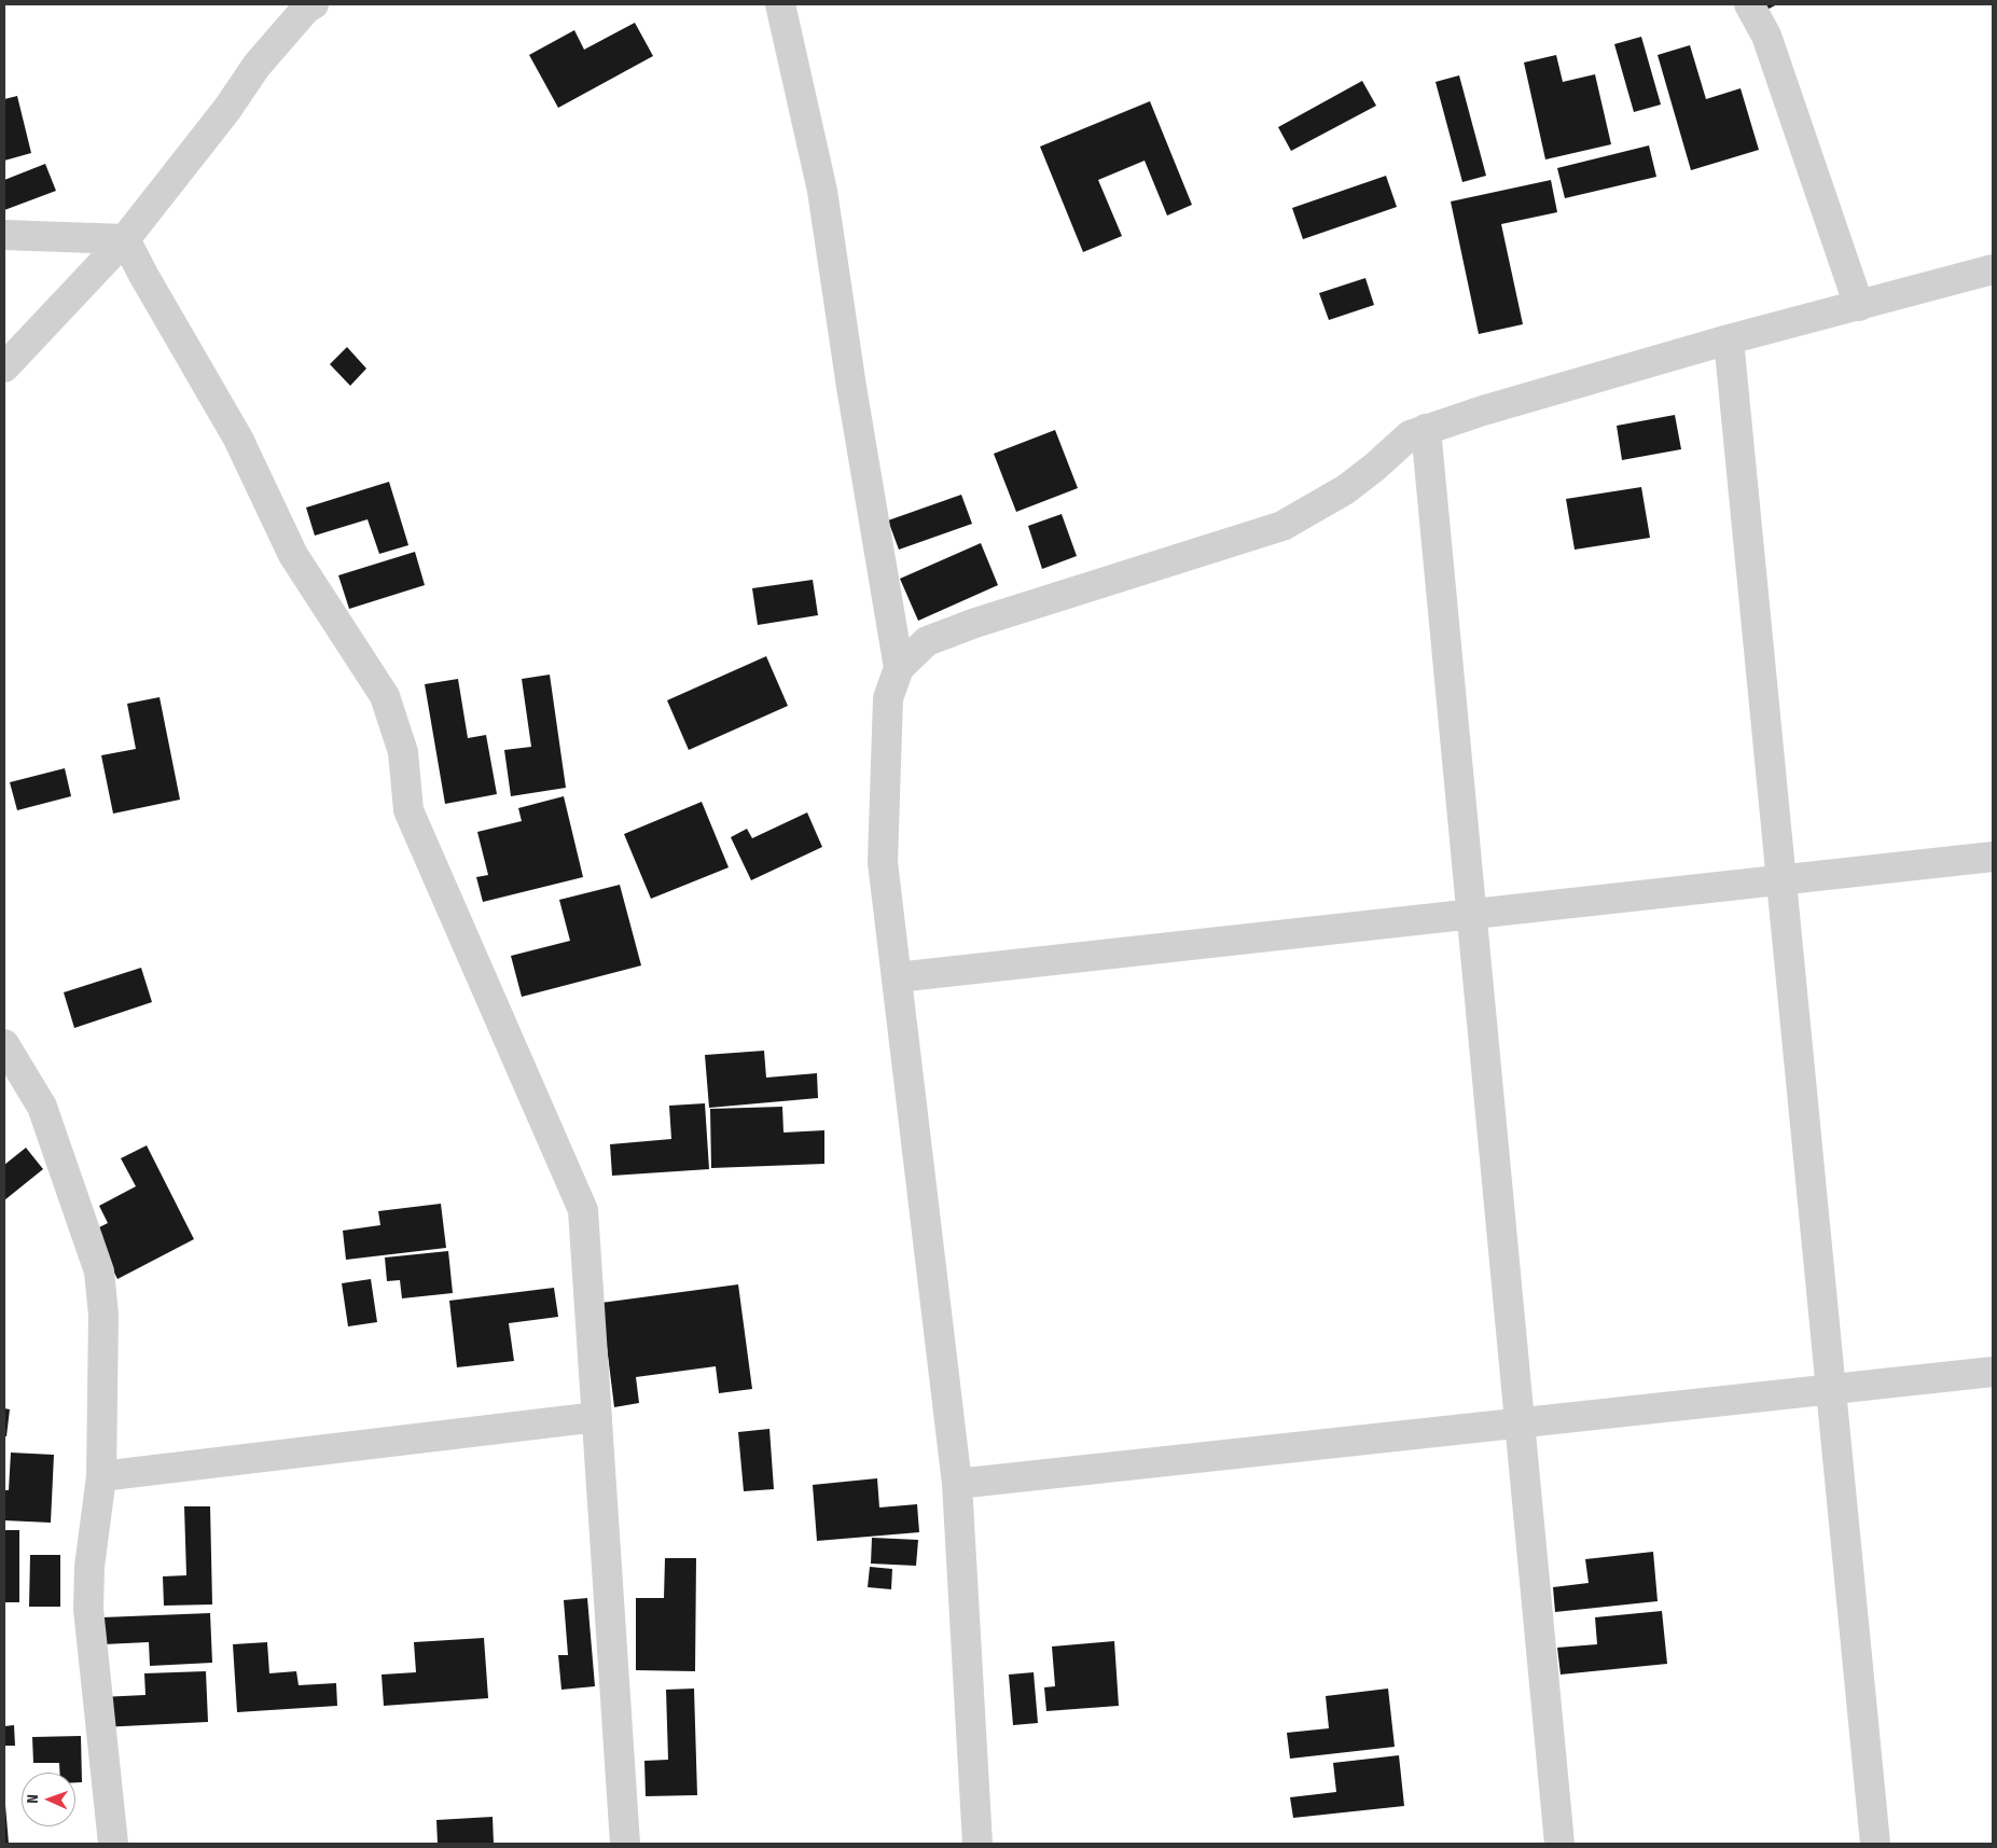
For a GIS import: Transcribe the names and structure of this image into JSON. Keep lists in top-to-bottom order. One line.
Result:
{"north":"left"}
